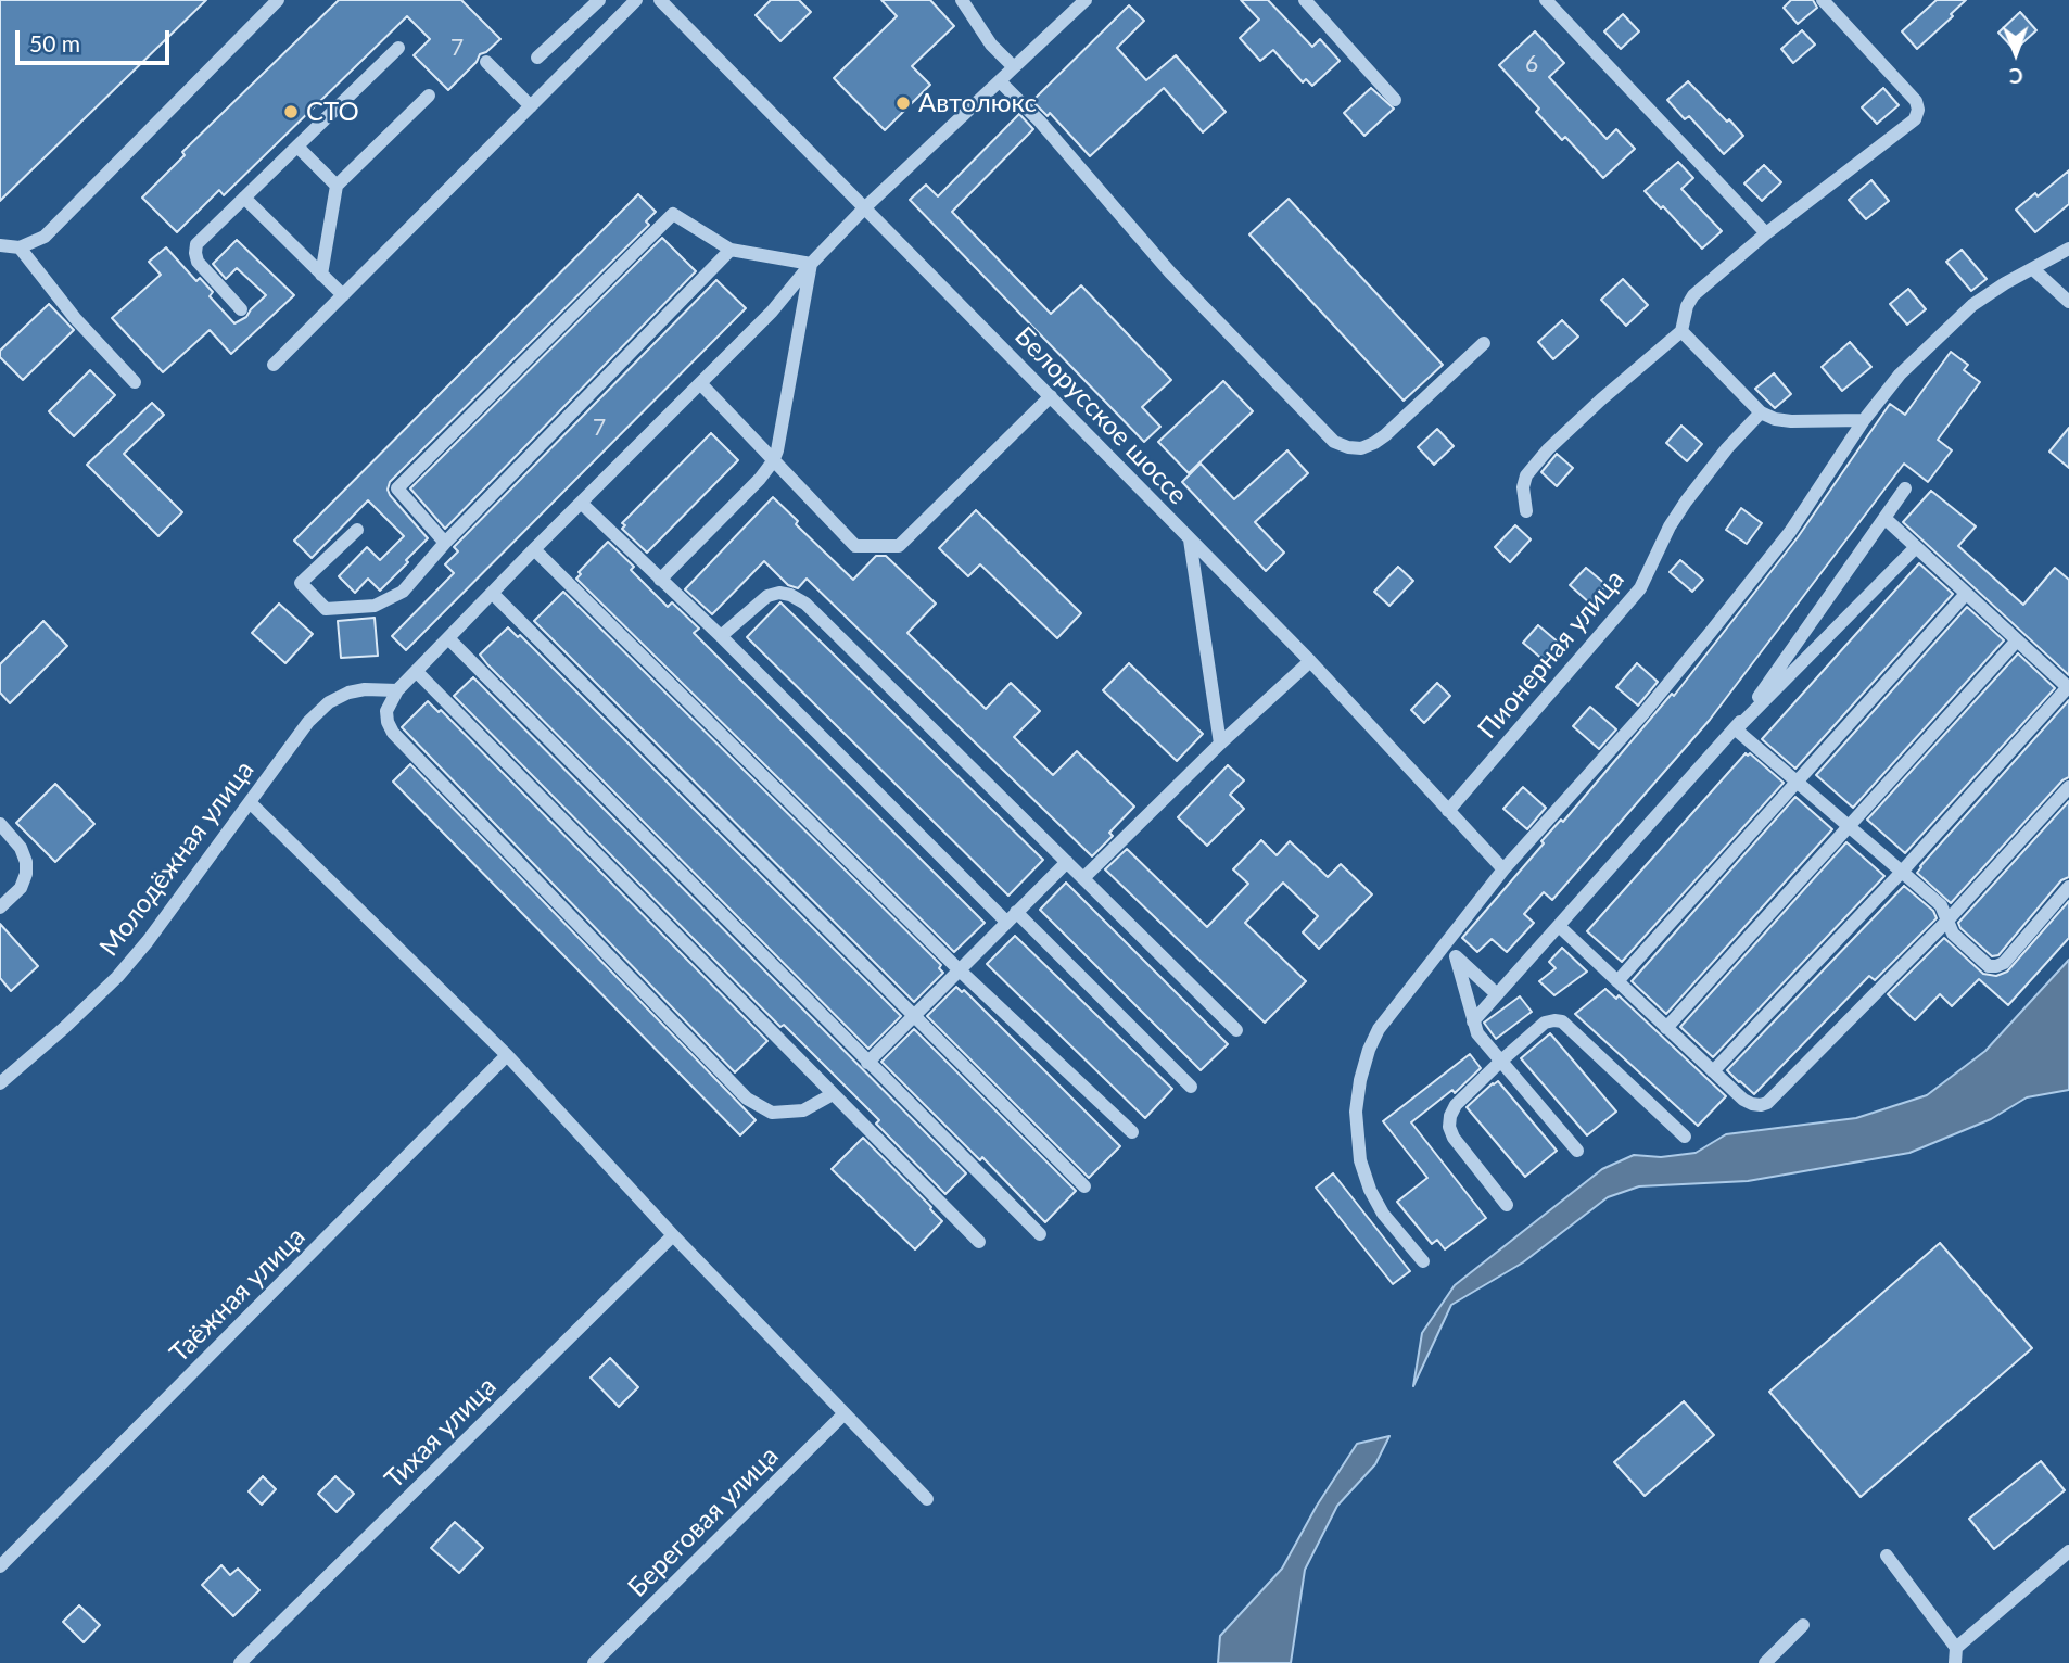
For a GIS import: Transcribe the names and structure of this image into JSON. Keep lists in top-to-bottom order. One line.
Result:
{"streets":{"street":["Белорусское шоссе","Пионерная улица","Молодёжная улица","Таёжная улица","Тихая улица","Береговая улица"]},"crossings":[["Белорусское шоссе","Пионерная улица"]],"places":["Автолюкс","СТО"],"house_numbers":["7","6","7"],"scale_bar":"50 m","north":"bottom"}
